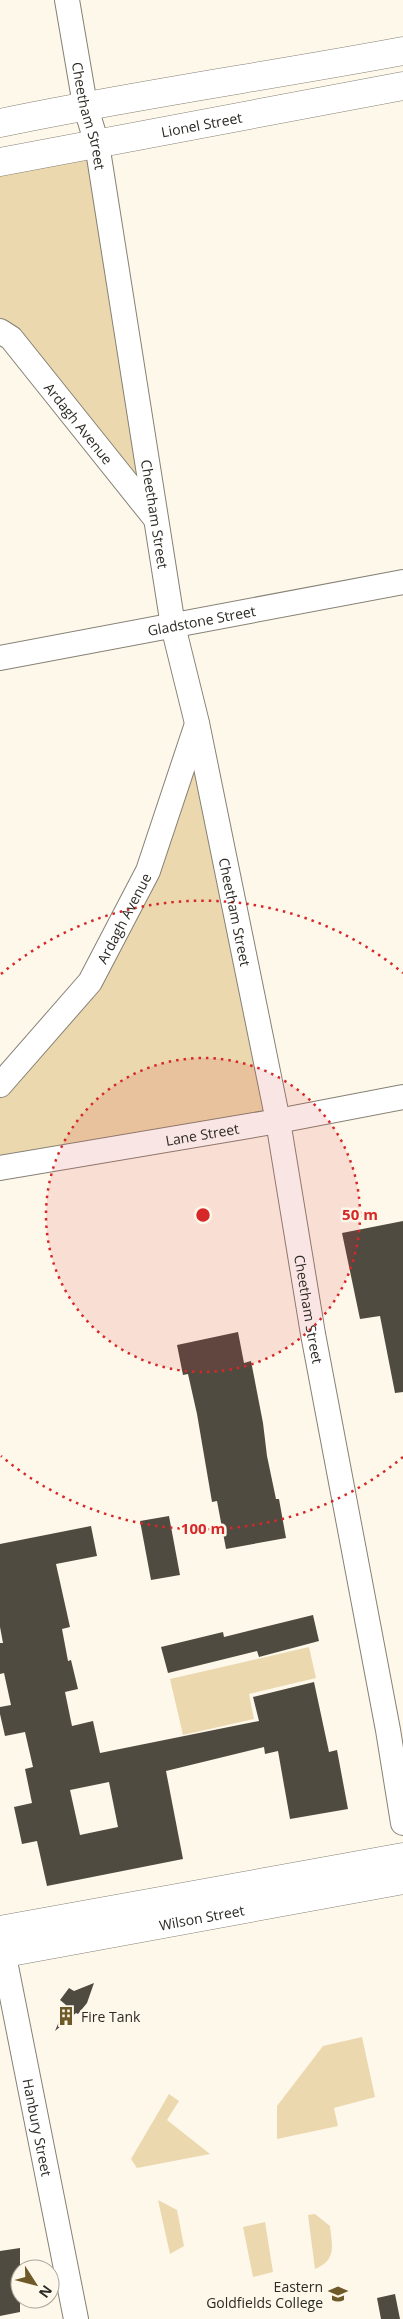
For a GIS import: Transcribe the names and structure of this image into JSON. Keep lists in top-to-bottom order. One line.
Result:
{"streets":{"street":["Cheetham Street","Lionel Street","Ardagh Avenue","Gladstone Street","Lane Street","Wilson Street","Hanbury Street"]},"crossings":[["Cheetham Street","Lionel Street"],["Cheetham Street","Ardagh Avenue"],["Cheetham Street","Gladstone Street"],["Cheetham Street","Lane Street"],["Wilson Street","Hanbury Street"]],"places":{"building":["Fire Tank"],"school or university":["Eastern Goldfields College"]},"north":"bottom right","rings":["50 m","100 m"]}
